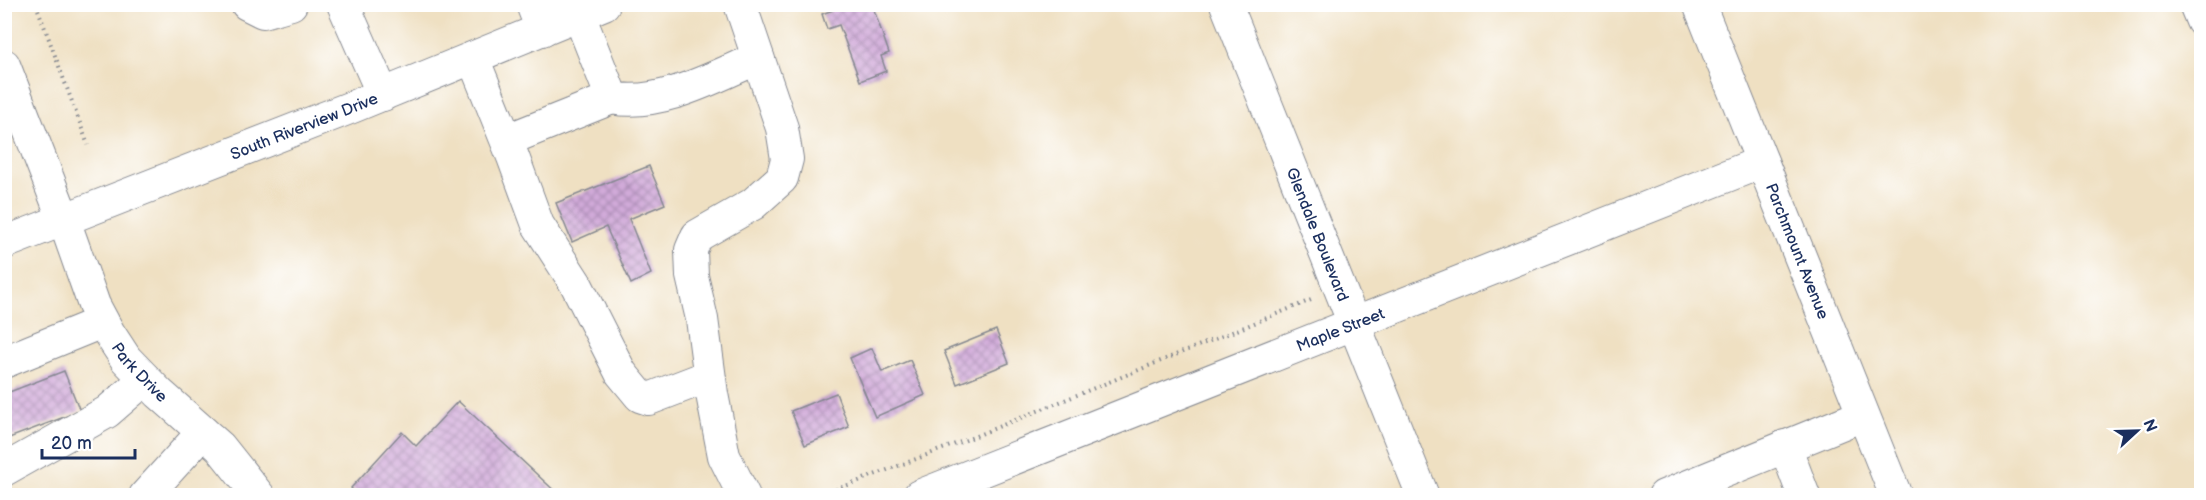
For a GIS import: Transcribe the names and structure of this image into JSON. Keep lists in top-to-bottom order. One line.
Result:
{"streets":{"street":["South Riverview Drive","Glendale Boulevard","Parchmount Avenue","Maple Street","Park Drive"]},"crossings":[["South Riverview Drive","Park Drive"],["Glendale Boulevard","Maple Street"],["Parchmount Avenue","Maple Street"]],"scale_bar":"20 m","north":"right"}
